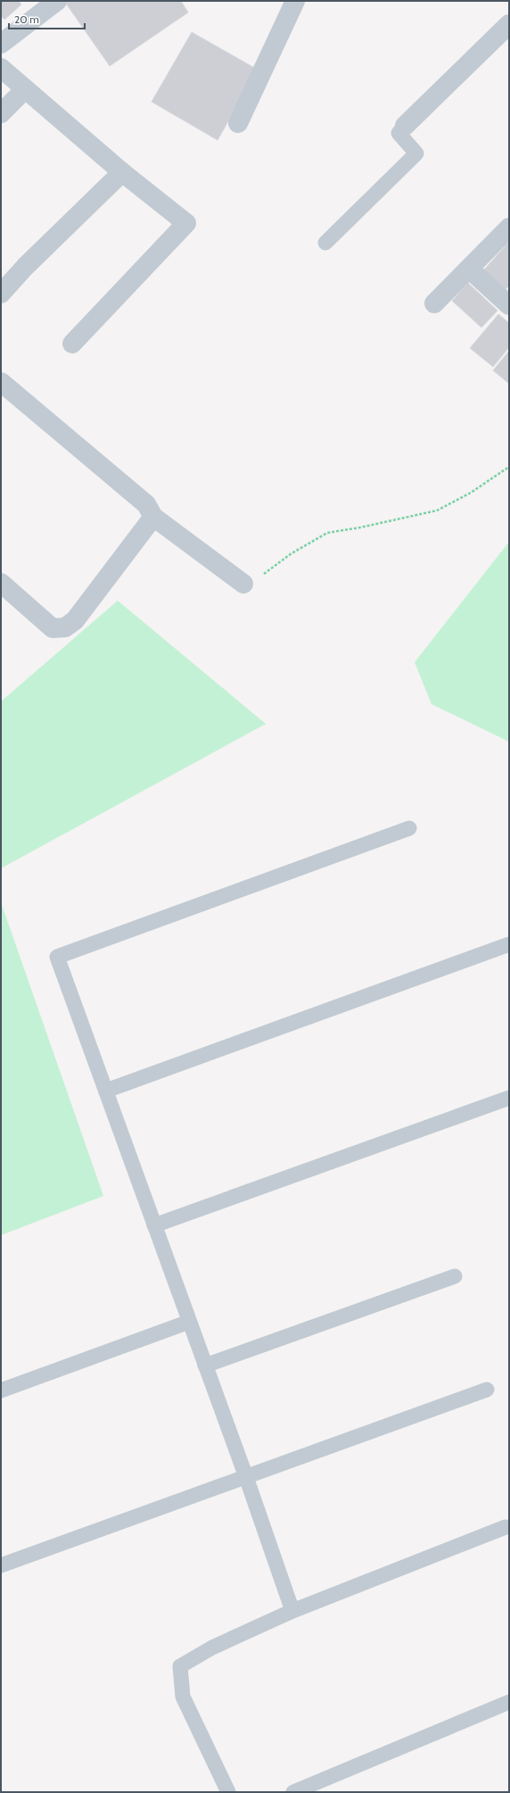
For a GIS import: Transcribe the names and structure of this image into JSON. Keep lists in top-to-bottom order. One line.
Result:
{"scale_bar":"20 m"}
